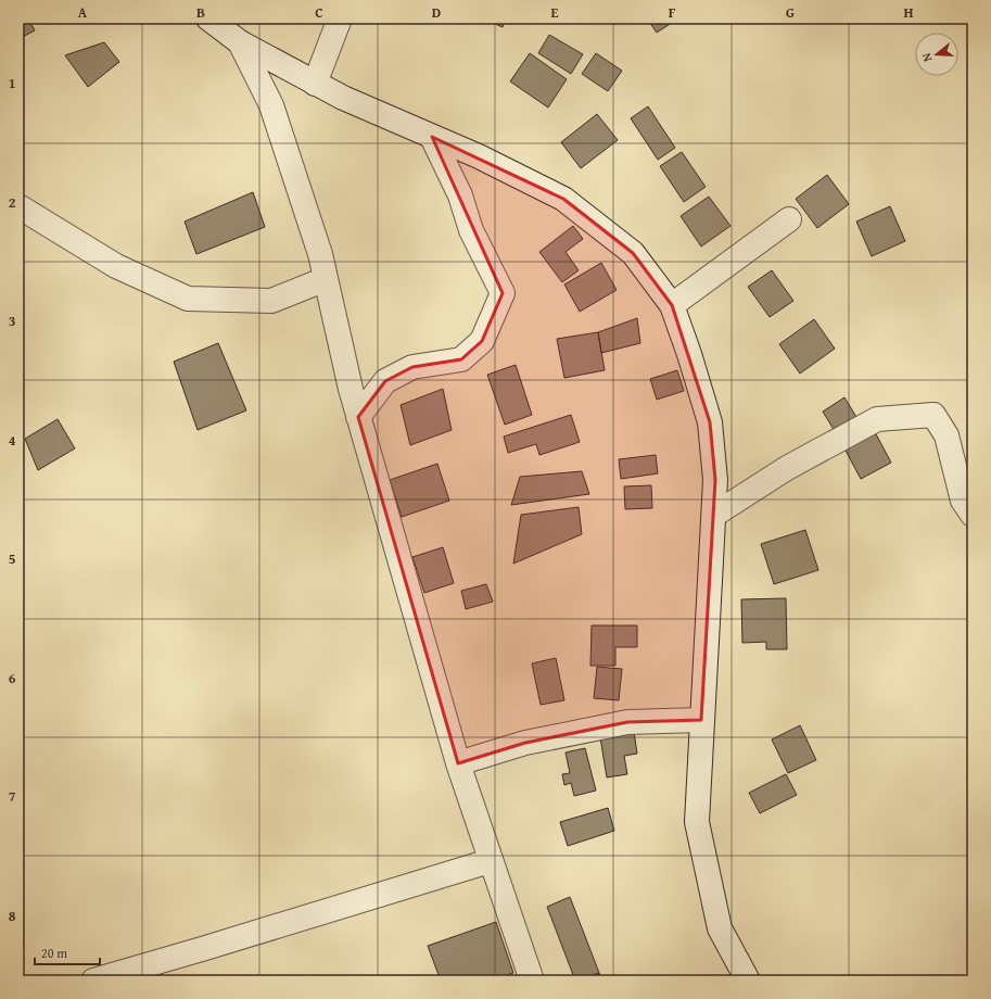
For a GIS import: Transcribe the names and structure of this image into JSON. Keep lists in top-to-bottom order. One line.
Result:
{"scale_bar":"20 m","north":"left","grid":{"columns":["A","B","C","D","E","F","G","H"],"rows":["1","2","3","4","5","6","7","8"]}}
